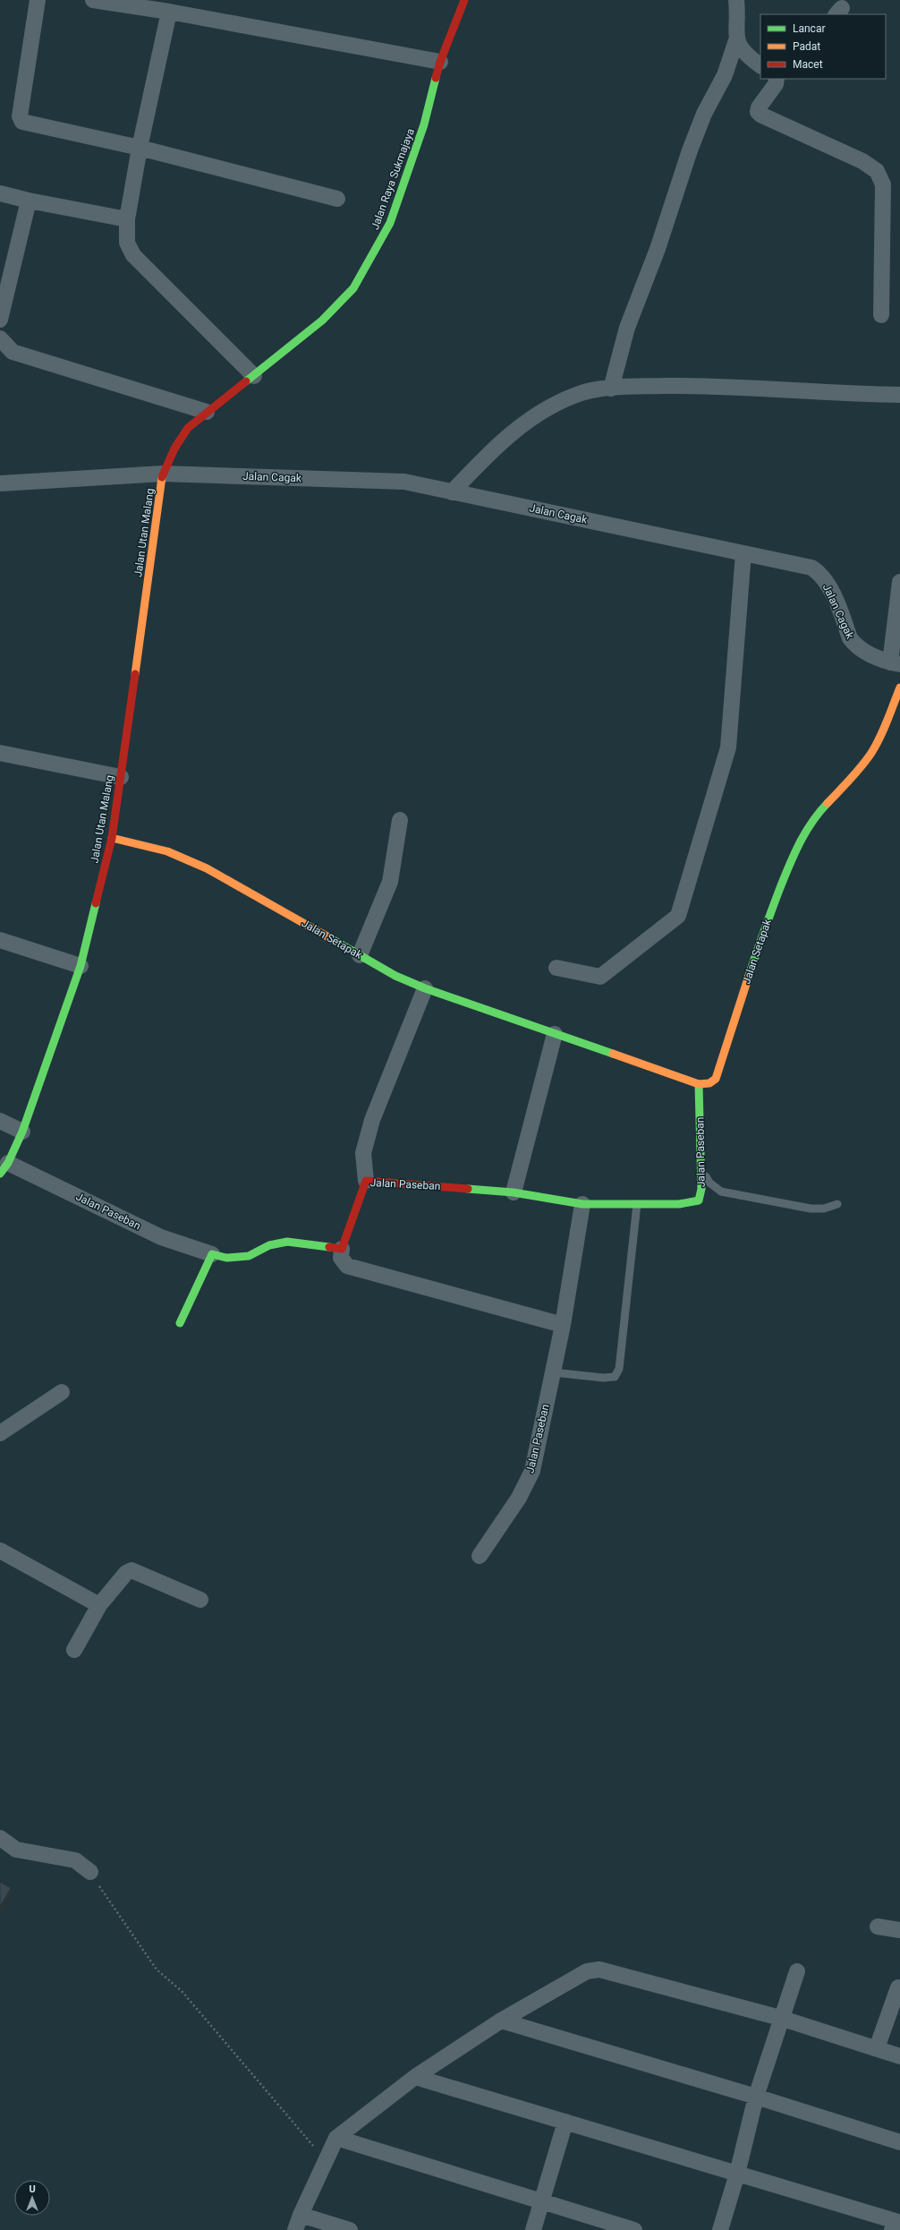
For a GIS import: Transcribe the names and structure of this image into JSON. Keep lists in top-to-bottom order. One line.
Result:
{"streets":{"street":["Jalan Raya Sukmajaya","Jalan Cagak","Jalan Utan Malang","Jalan Setapak","Jalan Paseban"]},"crossings":[["Jalan Raya Sukmajaya","Jalan Cagak"],["Jalan Raya Sukmajaya","Jalan Utan Malang"],["Jalan Cagak","Jalan Utan Malang"],["Jalan Utan Malang","Jalan Setapak"],["Jalan Utan Malang","Jalan Paseban"],["Jalan Setapak","Jalan Paseban"]],"legend":["Lancar","Padat","Macet"],"north":"top"}
